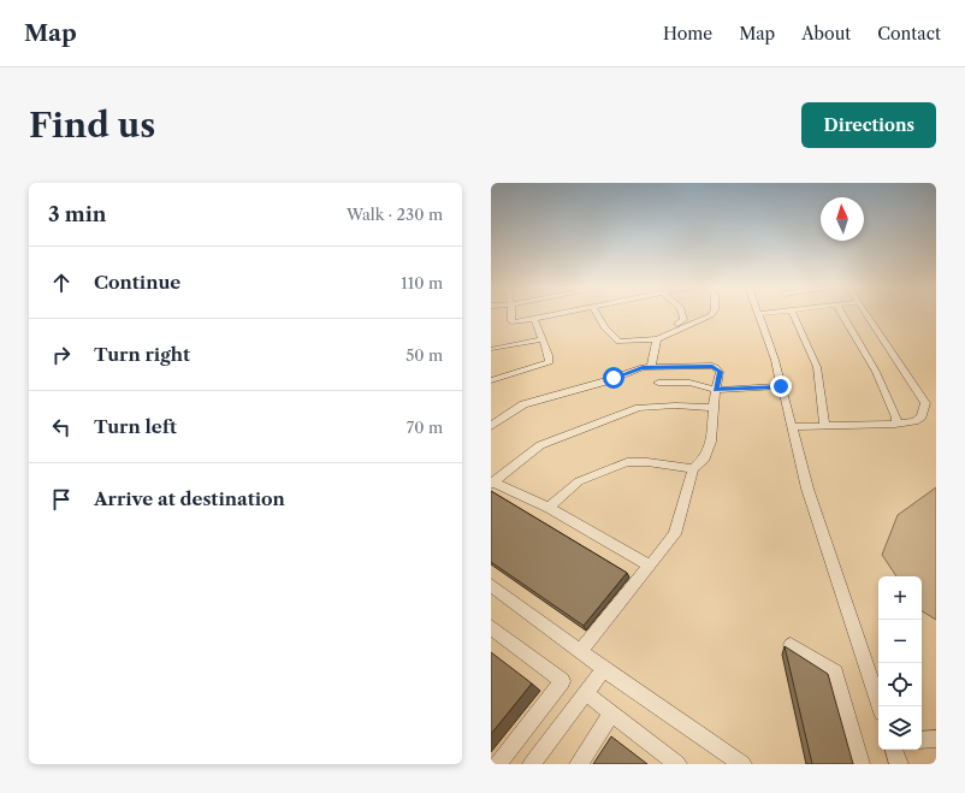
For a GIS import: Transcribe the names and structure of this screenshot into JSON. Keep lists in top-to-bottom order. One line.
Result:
{"north":"top","page":{"header":"Map","nav":["Home","Map","About","Contact"],"buttons":"Directions","title":"Find us","heading":["3 min","Walk · 230 m"],"list":[["Continue","110 m"],["Turn right","50 m"],["Turn left","70 m"],"Arrive at destination"],"map_buttons":["+","−"]}}
